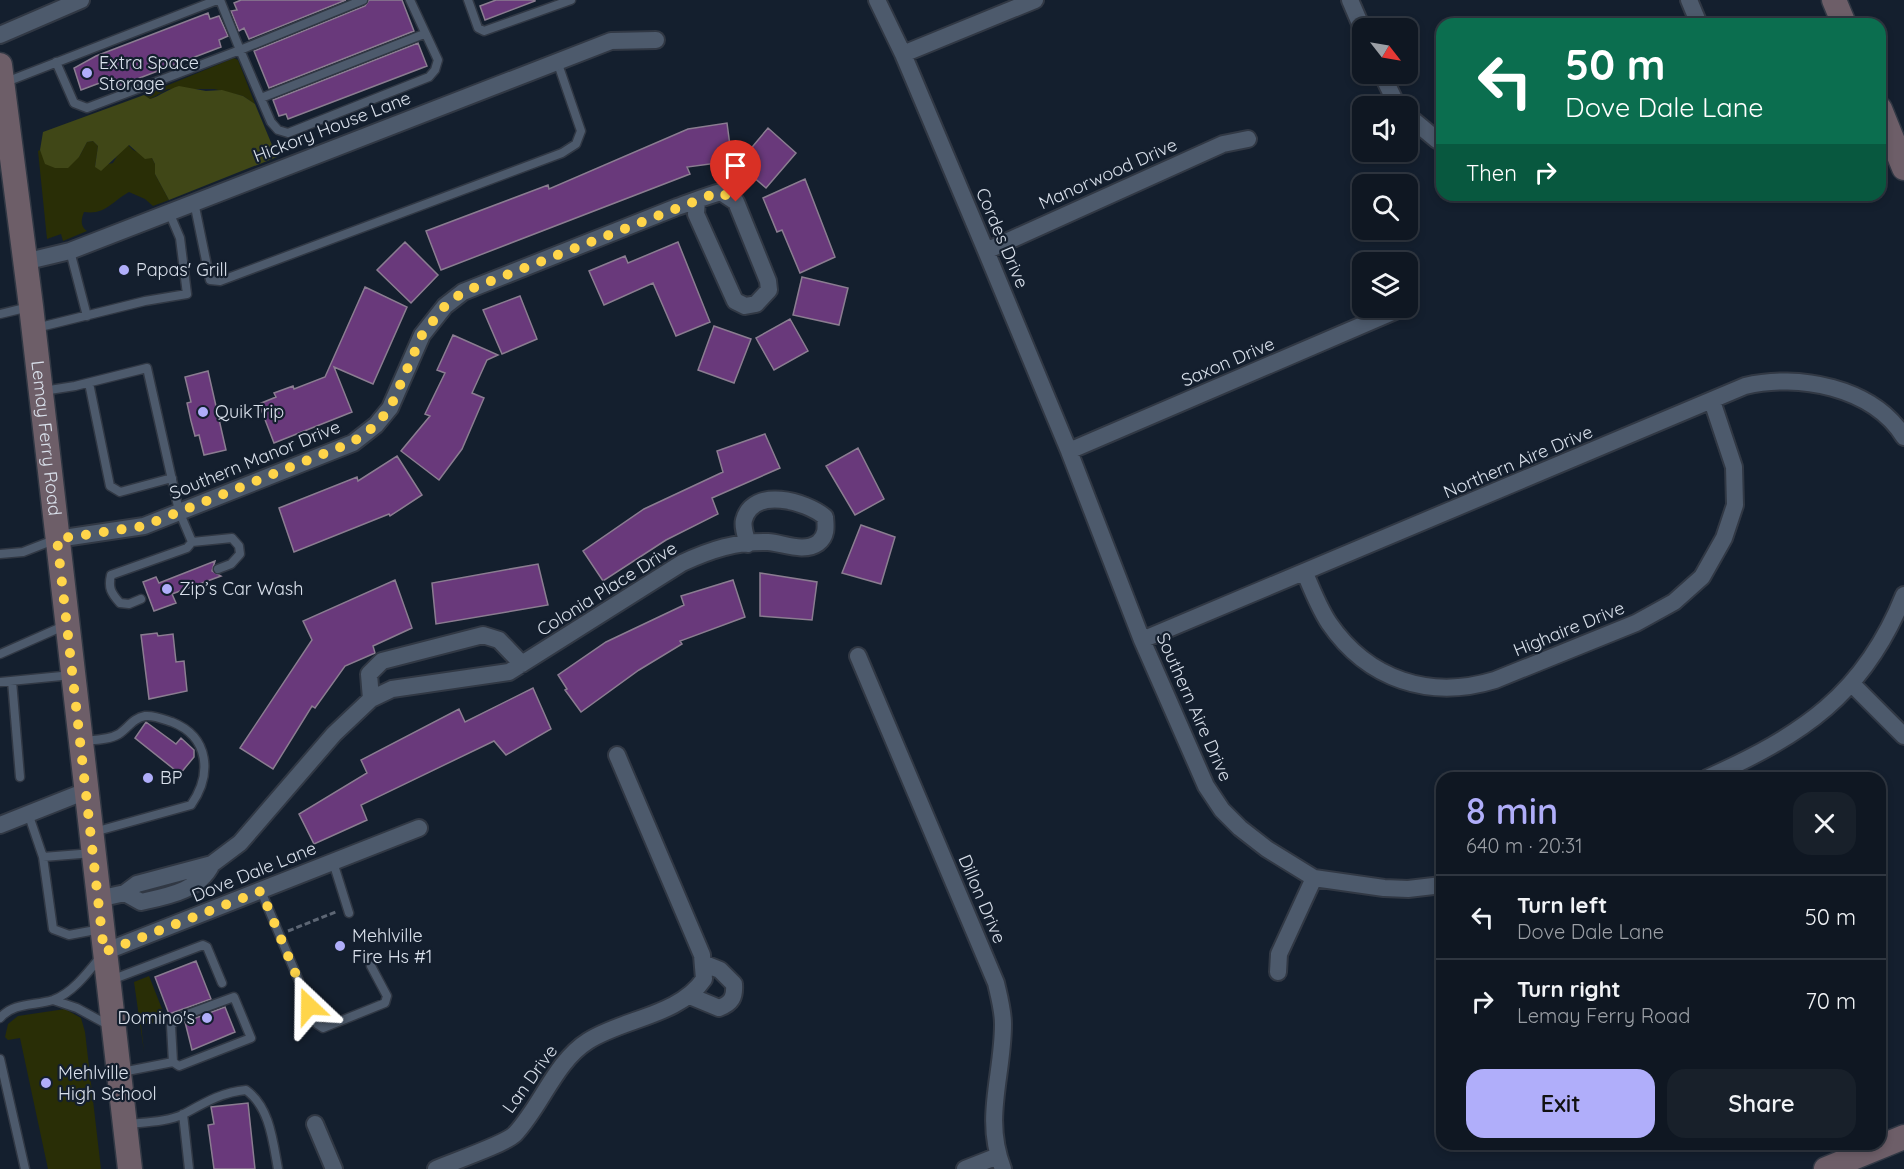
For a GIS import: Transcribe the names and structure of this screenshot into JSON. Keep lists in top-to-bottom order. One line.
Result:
{"streets":{"main road":["Lemay Ferry Road"],"street":["Hickory House Lane","Manorwood Drive","Cordes Drive","Saxon Drive","Southern Manor Drive","Northern Aire Drive","Colonia Place Drive","Highaire Drive","Southern Aire Drive","Dove Dale Lane","Dillon Drive","Lan Drive"]},"crossings":[["Hickory House Lane","Lemay Ferry Road"],["Manorwood Drive","Cordes Drive"],["Cordes Drive","Saxon Drive"],["Cordes Drive","Southern Aire Drive"],["Lemay Ferry Road","Southern Manor Drive"],["Lemay Ferry Road","Colonia Place Drive"],["Lemay Ferry Road","Dove Dale Lane"],["Northern Aire Drive","Highaire Drive"],["Northern Aire Drive","Southern Aire Drive"]],"places":["Extra Space Storage","Papas' Grill","QuikTrip","Zip’s Car Wash","BP","Mehlville Fire Hs #1","Domino's","Mehlville High School"],"north":"bottom right","page":{"turn":["50 m","Dove Dale Lane"],"then":"Then","heading":["8 min","640 m · 20:31"],"list":[{"name":"Turn left","note":"Dove Dale Lane","value":"50 m"},{"name":"Turn right","note":"Lemay Ferry Road","value":"70 m"}],"buttons":["Exit","Share"]}}
